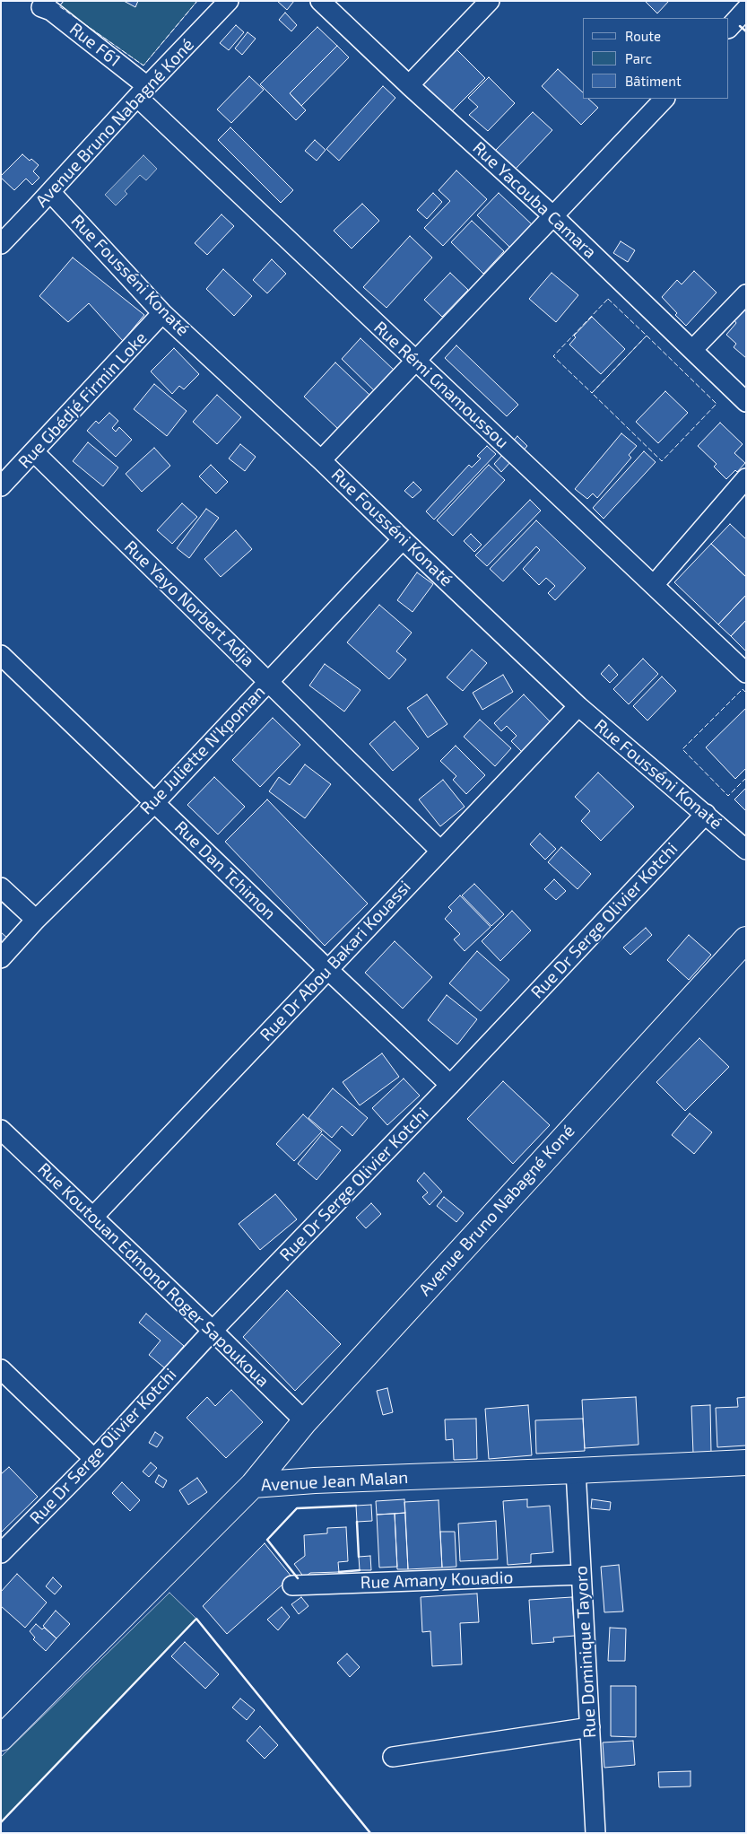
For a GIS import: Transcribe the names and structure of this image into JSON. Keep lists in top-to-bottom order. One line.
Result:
{"streets":{"main road":["Avenue Bruno Nabagné Koné","Avenue Jean Malan"],"street":["Rue F61","Rue Yacouba Camara","Rue Fousséni Konaté","Rue Rémi Gnamoussou","Rue Gbédjé Firmin Loke","Rue Yayo Norbert Adja","Rue Juliette N'kpoman","Rue Dan Tchimon","Rue Dr Serge Olivier Kotchi","Rue Dr Abou Bakari Kouassi","Rue Koutouan Edmond Roger Sapoukoua","Rue Amany Kouadio","Rue Dominique Tayoro"]},"crossings":[["Rue F61","Avenue Bruno Nabagné Koné"],["Rue F61","Rue Rémi Gnamoussou"],["Avenue Bruno Nabagné Koné","Rue Fousséni Konaté"],["Avenue Bruno Nabagné Koné","Rue Rémi Gnamoussou"],["Avenue Bruno Nabagné Koné","Rue Koutouan Edmond Roger Sapoukoua"],["Avenue Bruno Nabagné Koné","Avenue Jean Malan"],["Rue Fousséni Konaté","Rue Gbédjé Firmin Loke"],["Rue Fousséni Konaté","Rue Juliette N'kpoman"],["Rue Fousséni Konaté","Rue Dr Serge Olivier Kotchi"],["Rue Fousséni Konaté","Rue Dr Abou Bakari Kouassi"],["Rue Gbédjé Firmin Loke","Rue Yayo Norbert Adja"],["Rue Yayo Norbert Adja","Rue Juliette N'kpoman"],["Rue Yayo Norbert Adja","Rue Dr Abou Bakari Kouassi"],["Rue Juliette N'kpoman","Rue Dan Tchimon"],["Rue Dan Tchimon","Rue Dr Serge Olivier Kotchi"],["Rue Dan Tchimon","Rue Dr Abou Bakari Kouassi"],["Rue Dr Serge Olivier Kotchi","Rue Koutouan Edmond Roger Sapoukoua"],["Rue Dr Abou Bakari Kouassi","Rue Koutouan Edmond Roger Sapoukoua"],["Avenue Jean Malan","Rue Dominique Tayoro"],["Rue Amany Kouadio","Rue Dominique Tayoro"]],"legend":["Route","Parc","Bâtiment"]}
